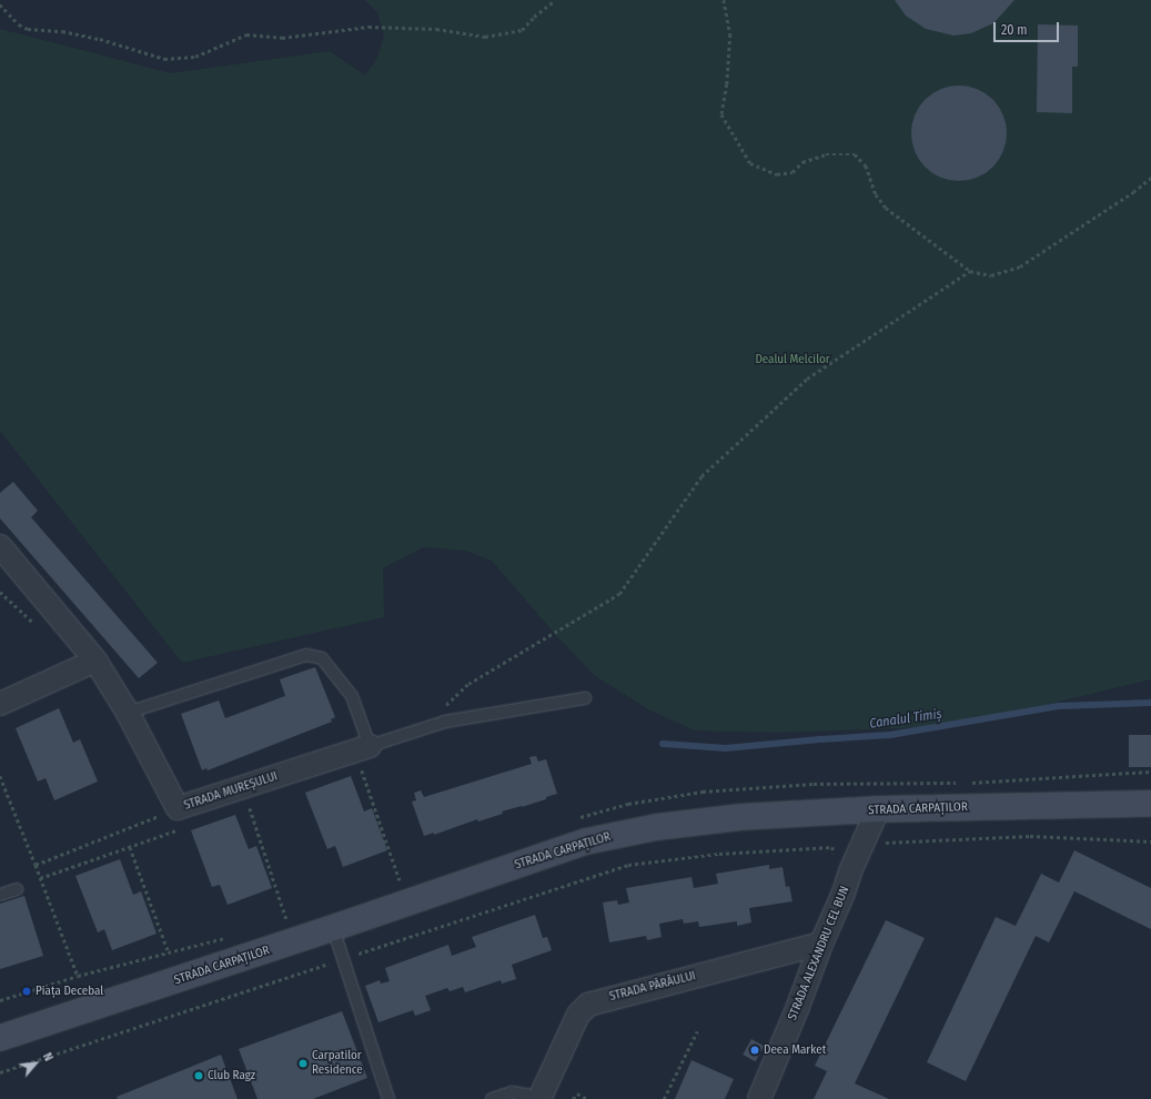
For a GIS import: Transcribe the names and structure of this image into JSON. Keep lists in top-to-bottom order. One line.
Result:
{"streets":{"main road":["STRADA CARPAȚILOR"],"street":["STRADA MUREȘULUI","STRADA ALEXANDRU CEL BUN","STRADA PÂRÂULUI"]},"crossings":[["STRADA CARPAȚILOR","STRADA ALEXANDRU CEL BUN"],["STRADA ALEXANDRU CEL BUN","STRADA PÂRÂULUI"]],"water":["Canalul Timiș"],"parks":["Dealul Melcilor"],"places":["Piața Decebal","Deea Market","Carpatilor Residence","Club Ragz"],"scale_bar":"20 m","north":"top right"}
